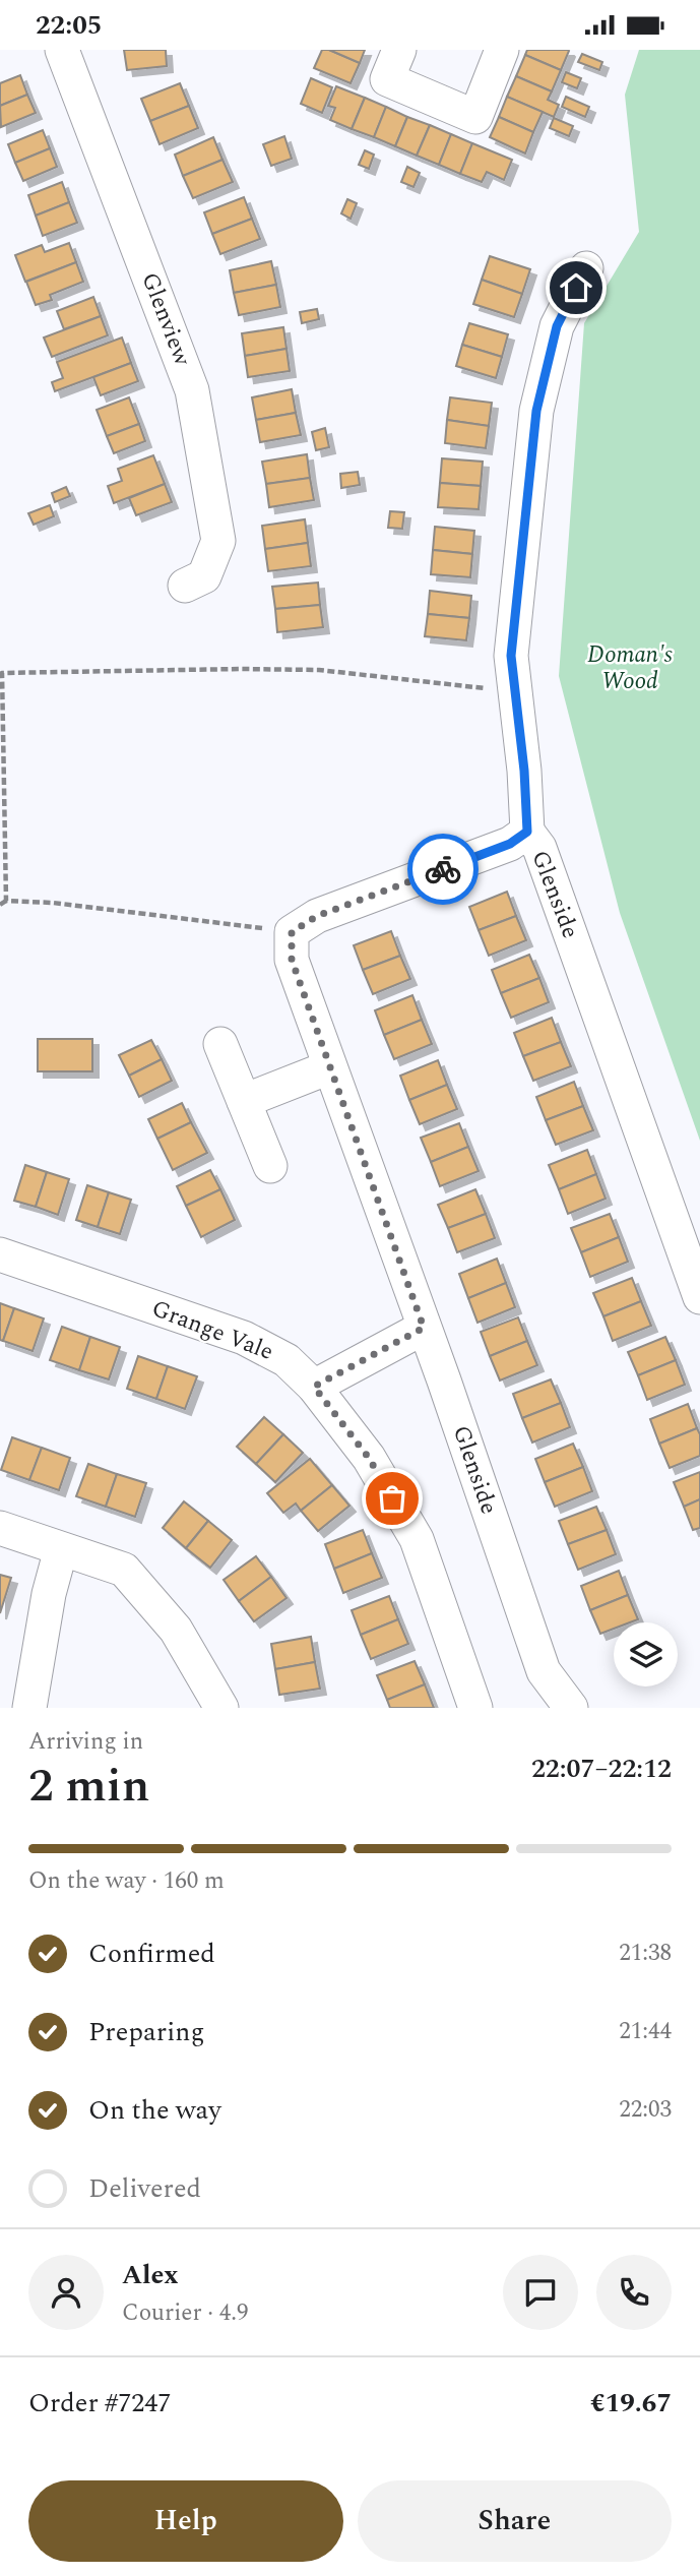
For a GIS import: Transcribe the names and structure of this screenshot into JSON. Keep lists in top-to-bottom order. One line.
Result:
{"streets":{"street":["Glenview","Glenside","Grange Vale"]},"parks":["Doman's Wood"],"page":{"status":"22:05","heading":["2 min","Arriving in","22:07–22:12"],"panel":["Alex","Courier · 4.9","Order #7247","€19.67"],"bar":"On the way · 160 m","list":[["Confirmed","21:38"],["Preparing","21:44"],["On the way","22:03"],"Delivered"],"buttons":["Help","Share"]}}
